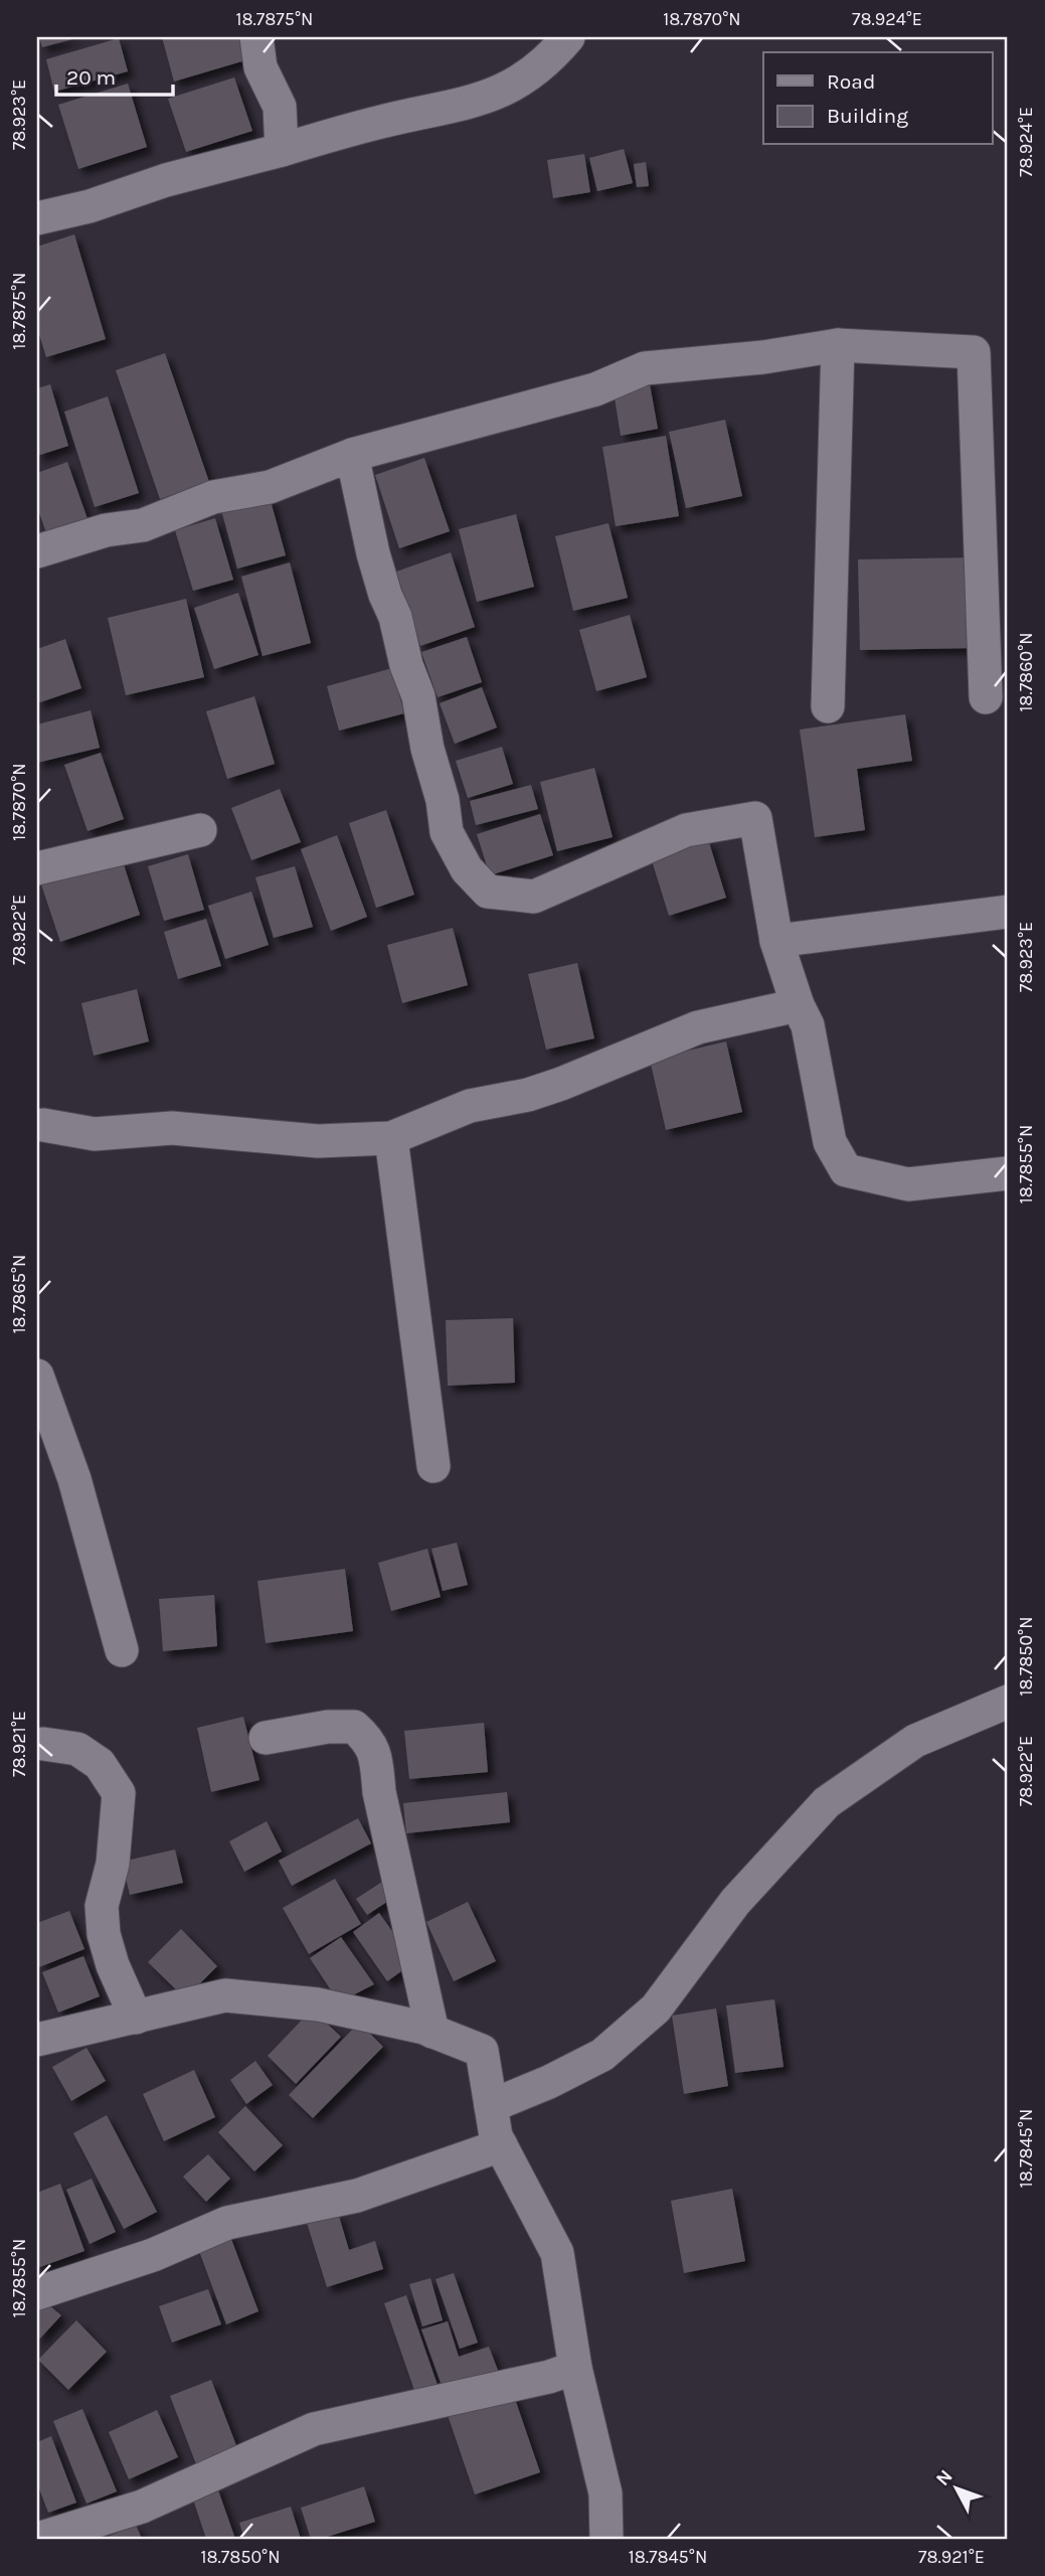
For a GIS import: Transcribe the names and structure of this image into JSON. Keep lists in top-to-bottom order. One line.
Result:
{"legend":["Road","Building"],"scale_bar":"20 m","north":"top left","coordinates":["18.7875°N","18.7870°N","78.924°E","78.923°E","18.7860°N","78.922°E","18.7855°N","18.7865°N","18.7850°N","78.921°E","18.7845°N"]}
